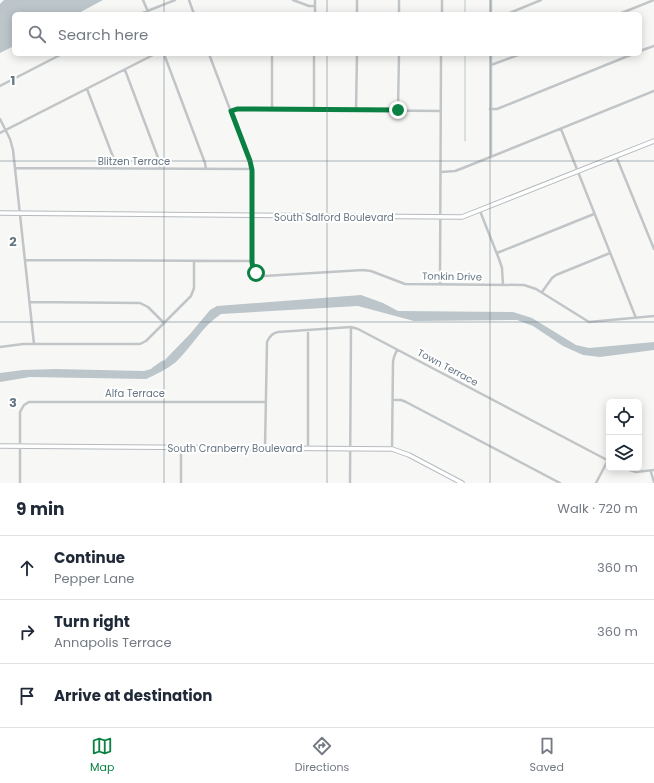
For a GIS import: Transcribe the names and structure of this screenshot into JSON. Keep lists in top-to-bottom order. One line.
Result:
{"streets":{"street":["Blitzen Terrace","South Salford Boulevard","Tonkin Drive","Town Terrace","Alfa Terrace","South Cranberry Boulevard"]},"crossings":[["Town Terrace","Alfa Terrace"],["Alfa Terrace","South Cranberry Boulevard"]],"page":{"search":"Search here","heading":["9 min","Walk · 720 m"],"list":[["Continue","Pepper Lane","360 m"],["Turn right","Annapolis Terrace","360 m"],"Arrive at destination"],"nav":["Map","Directions","Saved"]},"grid":{"rows":["1","2","3"]}}
